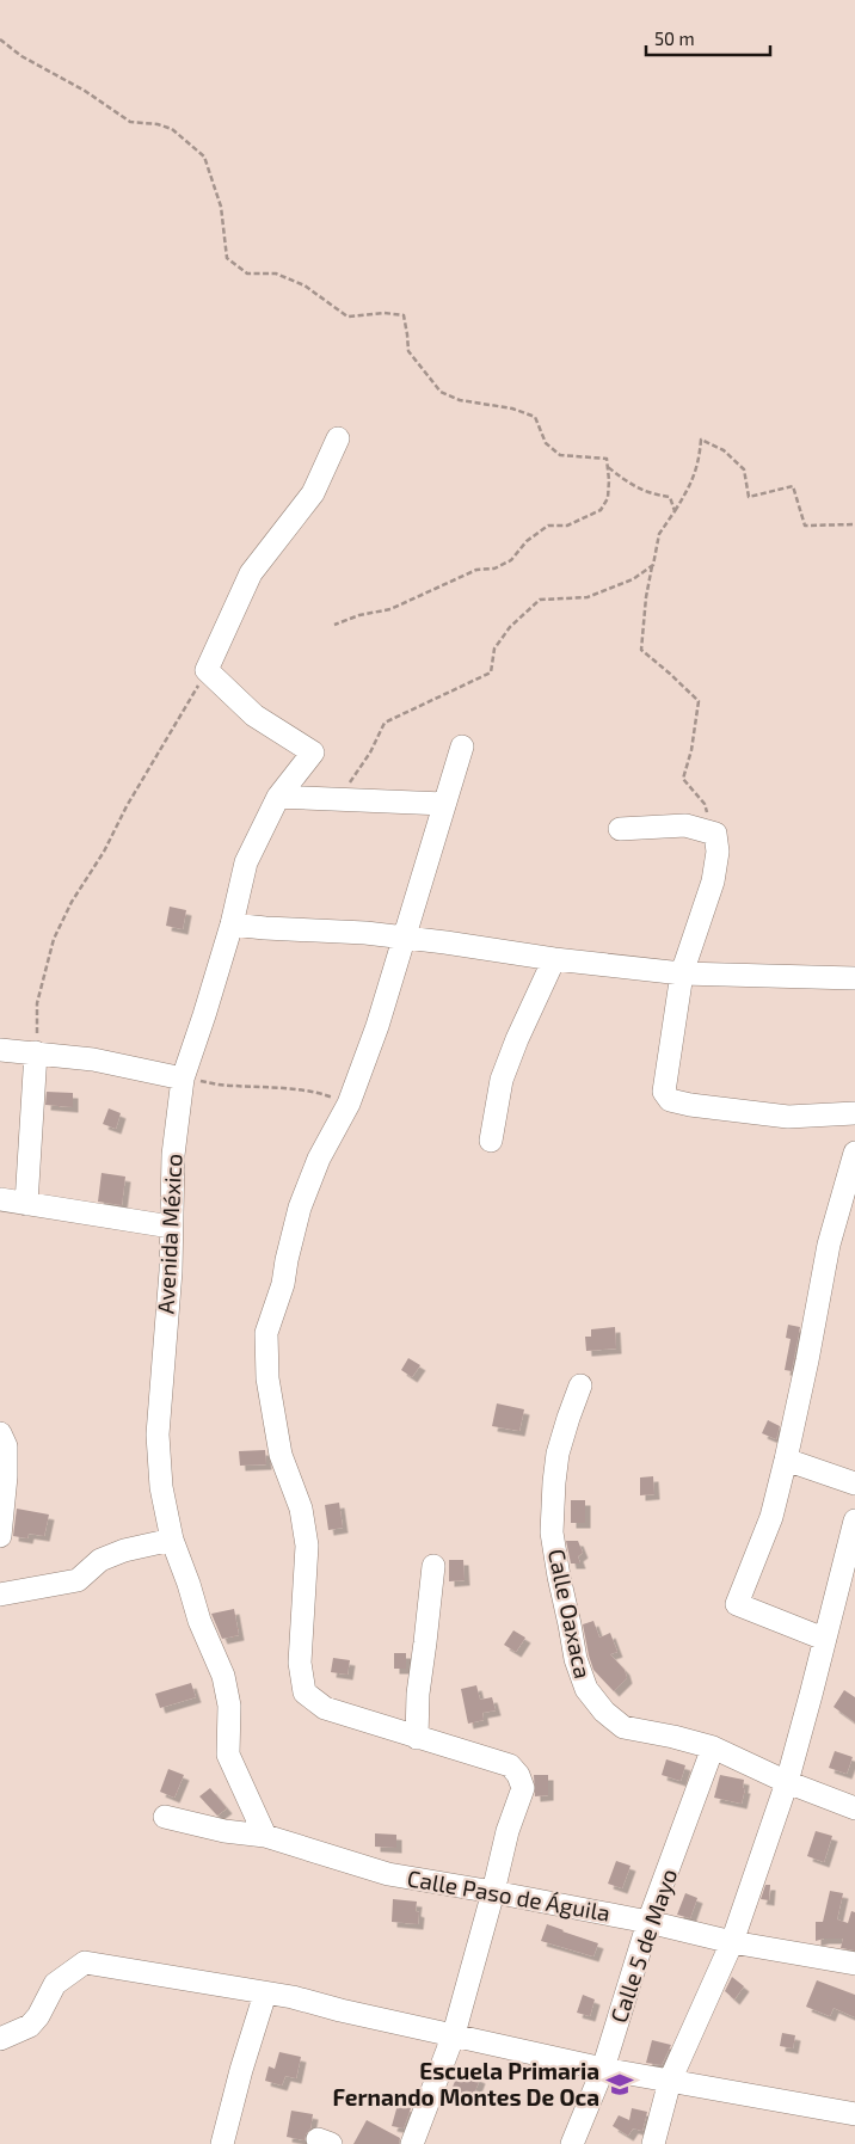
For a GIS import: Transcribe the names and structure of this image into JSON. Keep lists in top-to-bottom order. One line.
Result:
{"streets":{"street":["Avenida México","Calle Oaxaca","Calle Paso de Águila","Calle 5 de Mayo"]},"crossings":[["Avenida México","Calle Paso de Águila"],["Calle Oaxaca","Calle 5 de Mayo"],["Calle Paso de Águila","Calle 5 de Mayo"]],"places":{"school or university":["Escuela Primaria Fernando Montes De Oca"]},"scale_bar":"50 m"}
